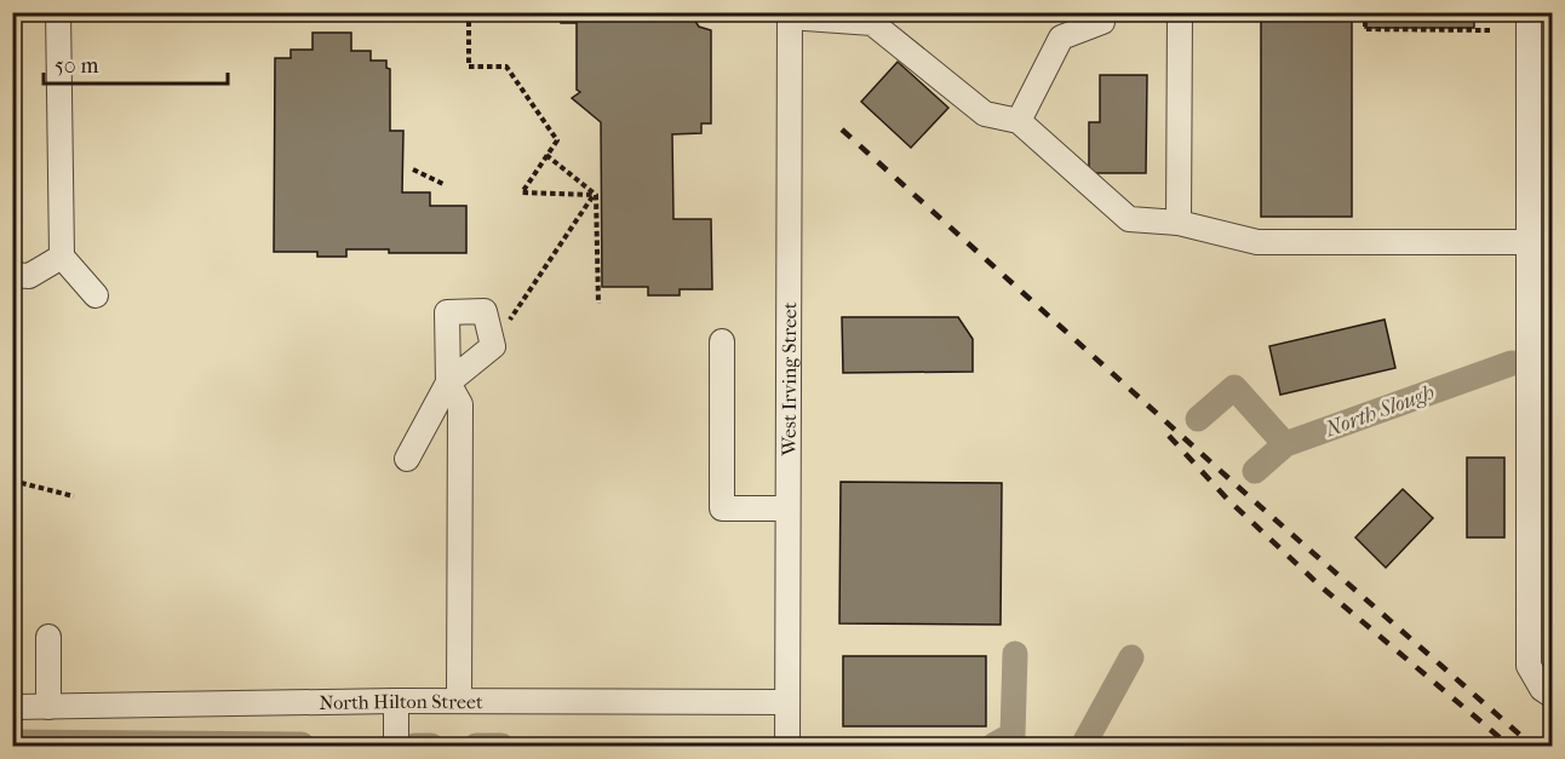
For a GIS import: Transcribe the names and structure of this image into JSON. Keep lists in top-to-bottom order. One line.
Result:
{"streets":{"street":["West Irving Street","North Hilton Street"]},"crossings":[["West Irving Street","North Hilton Street"]],"water":["North Slough"],"scale_bar":"50 m"}
